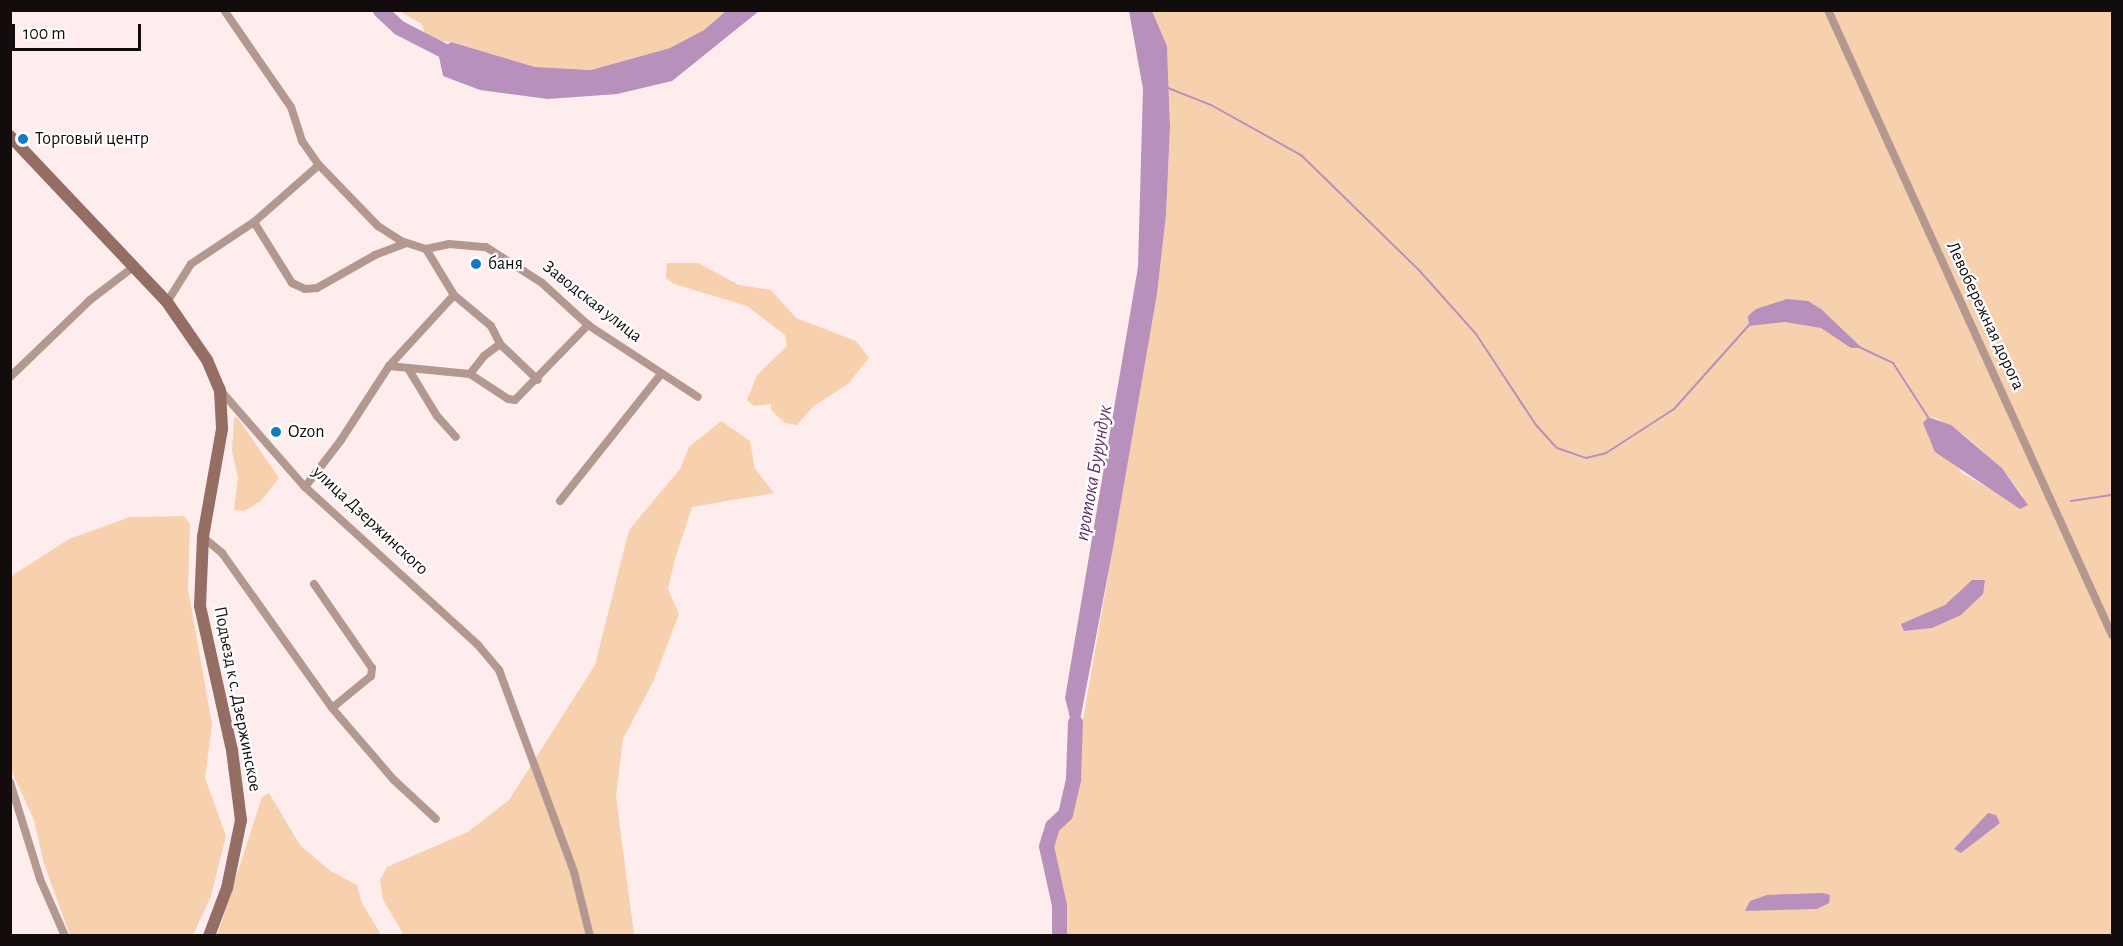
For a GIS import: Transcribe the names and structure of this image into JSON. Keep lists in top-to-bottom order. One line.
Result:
{"streets":{"street":["Заводская улица","Левобережная дорога","улица Дзержинского","Подъезд к с. Дзержинское"]},"crossings":[["улица Дзержинского","Подъезд к с. Дзержинское"]],"water":["протока Бурундук"],"places":["Торговый центр","баня","Ozon"],"scale_bar":"100 m"}
